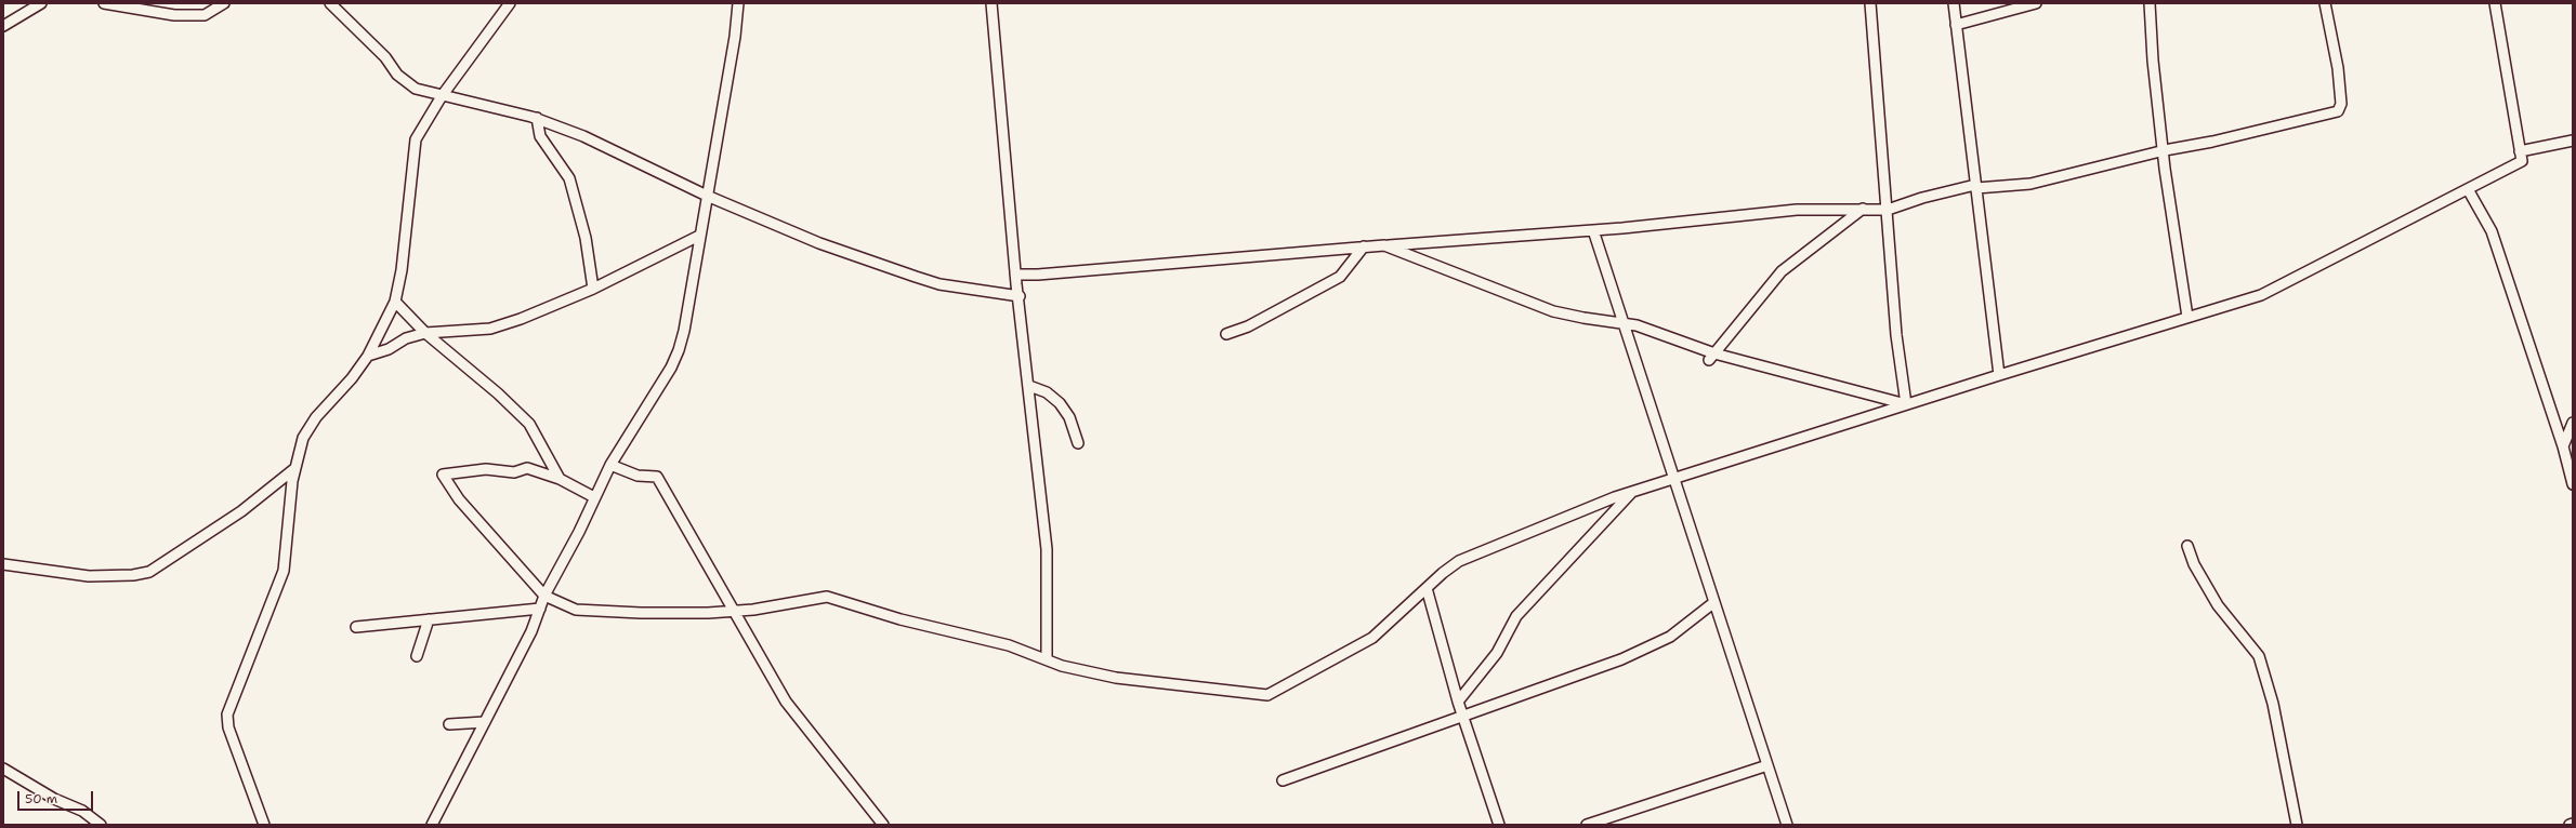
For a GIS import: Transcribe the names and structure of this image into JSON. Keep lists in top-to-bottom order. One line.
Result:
{"scale_bar":"50 m"}
